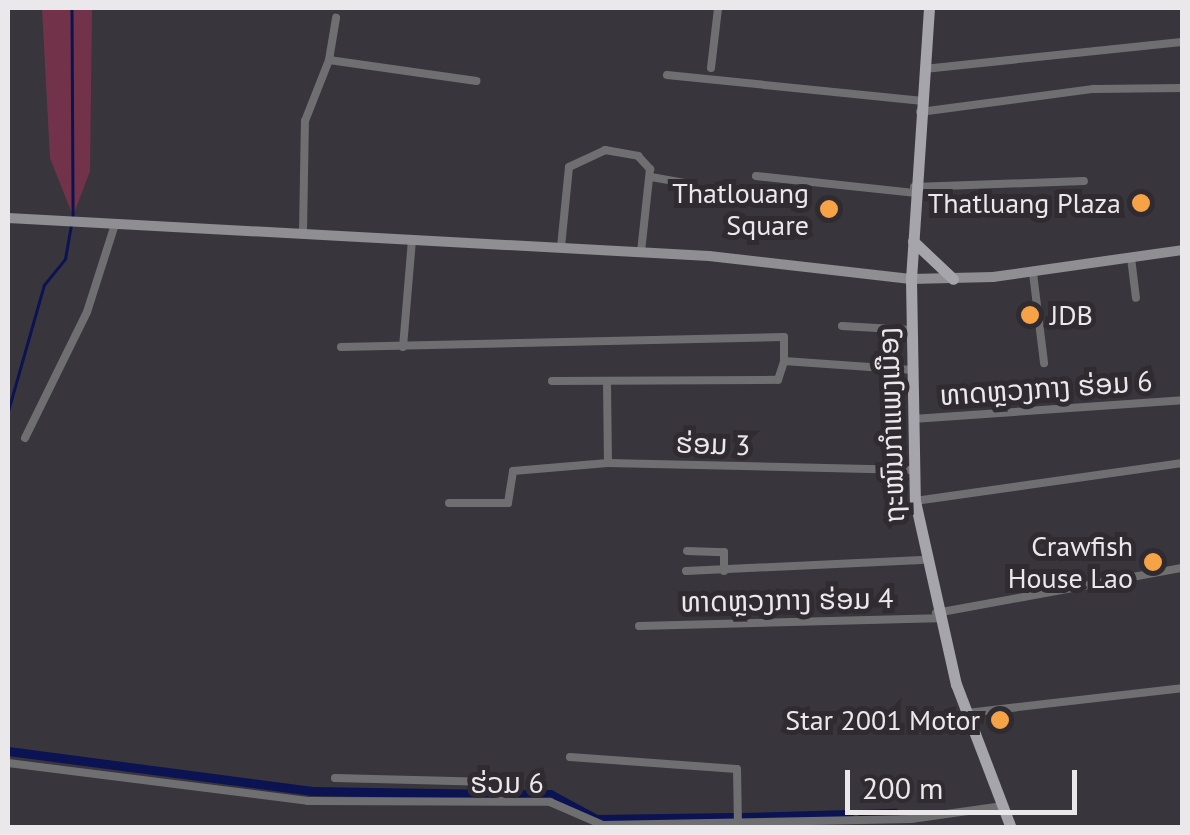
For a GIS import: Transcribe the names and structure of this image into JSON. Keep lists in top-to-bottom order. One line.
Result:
{"streets":{"main road":["ຖະໜົນກຳແພງເມືອງ"],"street":["ທາດຫຼວງກາງ ຮ່ອມ 6","ຮ່ອມ 3","ທາດຫຼວງກາງ ຮ່ອມ 4","ຮ່ວມ 6"]},"crossings":[["ທາດຫຼວງກາງ ຮ່ອມ 6","ຖະໜົນກຳແພງເມືອງ"],["ຖະໜົນກຳແພງເມືອງ","ຮ່ອມ 3"],["ຖະໜົນກຳແພງເມືອງ","ທາດຫຼວງກາງ ຮ່ອມ 4"],["ຖະໜົນກຳແພງເມືອງ","ຮ່ວມ 6"]],"places":["Thatluang Plaza","Thatlouang Square","JDB","Crawfish House Lao","Star 2001 Motor"],"scale_bar":"200 m"}
